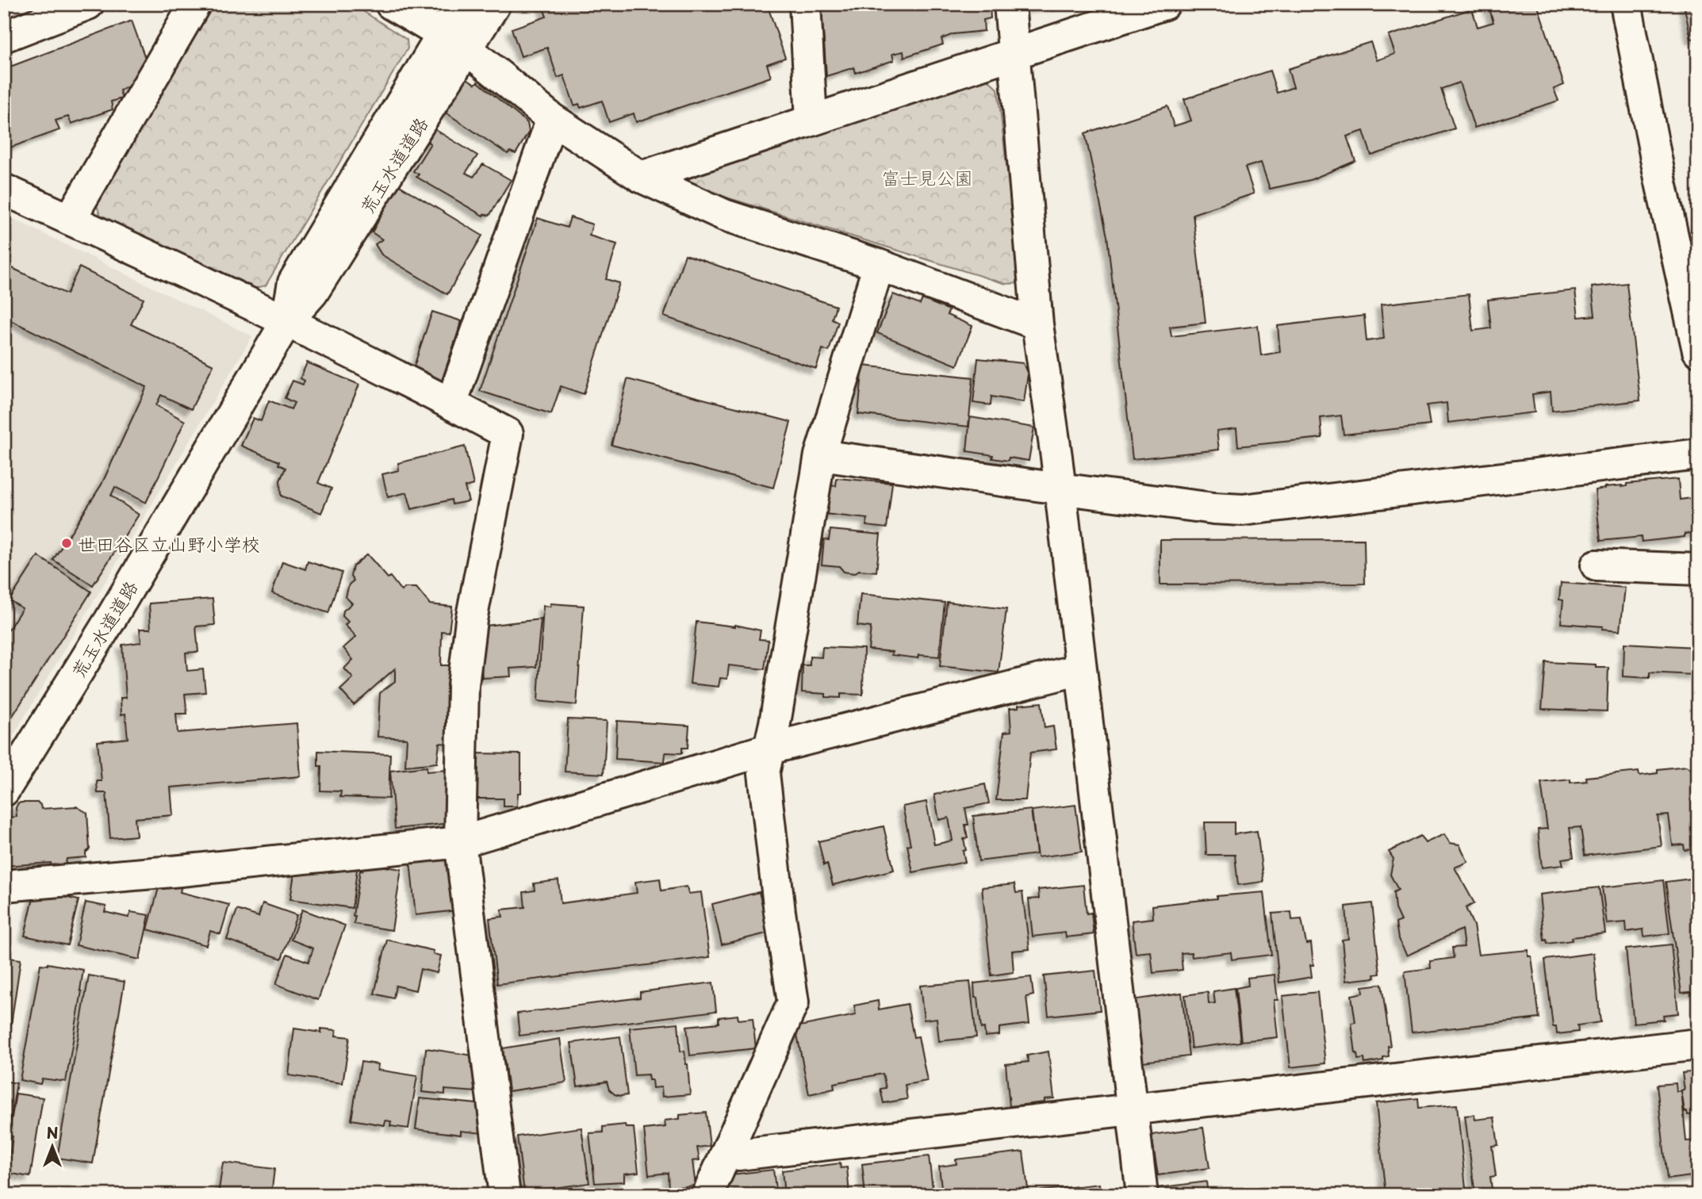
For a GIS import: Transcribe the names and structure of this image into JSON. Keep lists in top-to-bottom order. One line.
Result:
{"streets":{"street":["荒玉水道道路"]},"parks":["富士見公園"],"places":["世田谷区立山野小学校"],"north":"top"}
